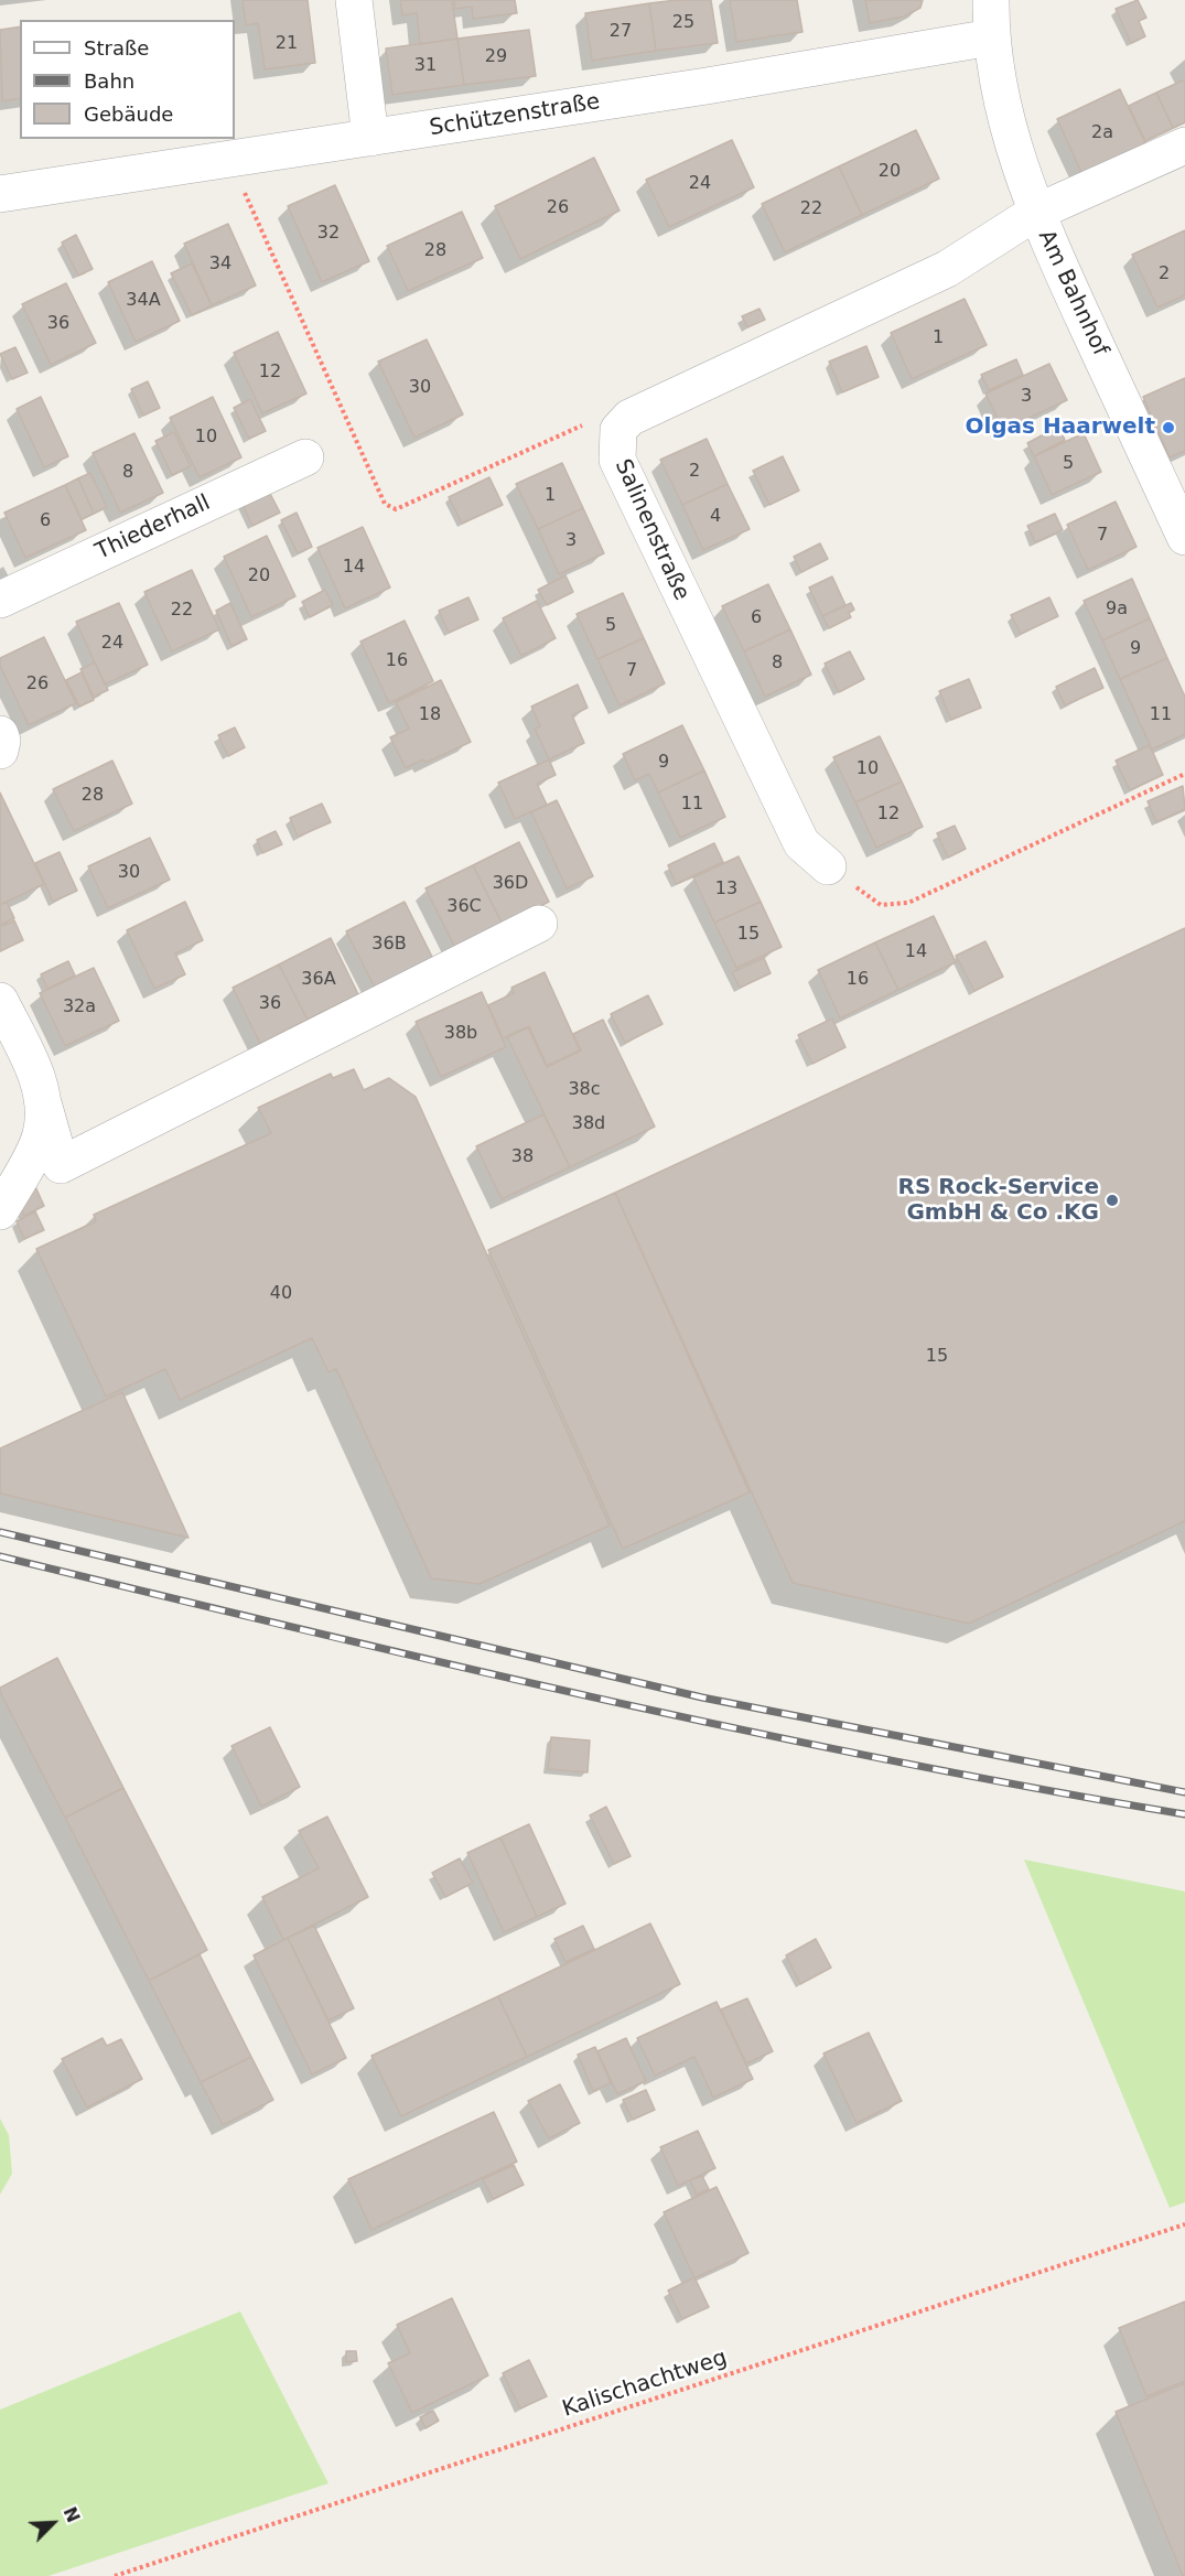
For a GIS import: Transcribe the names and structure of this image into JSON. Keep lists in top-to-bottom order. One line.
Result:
{"streets":{"street":["Schützenstraße","Am Bahnhof","Thiederhall","Salinenstraße"],"path":["Kalischachtweg"]},"crossings":[["Schützenstraße","Am Bahnhof"],["Am Bahnhof","Salinenstraße"]],"places":["Olgas Haarwelt","RS Rock-Service GmbH & Co .KG"],"house_numbers":["25","27","21","29","31","2a","20","24","26","22","32","28","34","2","34A","36","1","12","30","3","10","5","2","8","1","4","6","7","3","14","20","9a","22","6","5","24","9","16","8","7","26","18","11","9","10","28","11","12","30","36D","13","36C","15","36B","14","36A","16","36","32a","38b","38c","38d","38","40","15"],"legend":["Straße","Bahn","Gebäude"],"north":"top right"}
